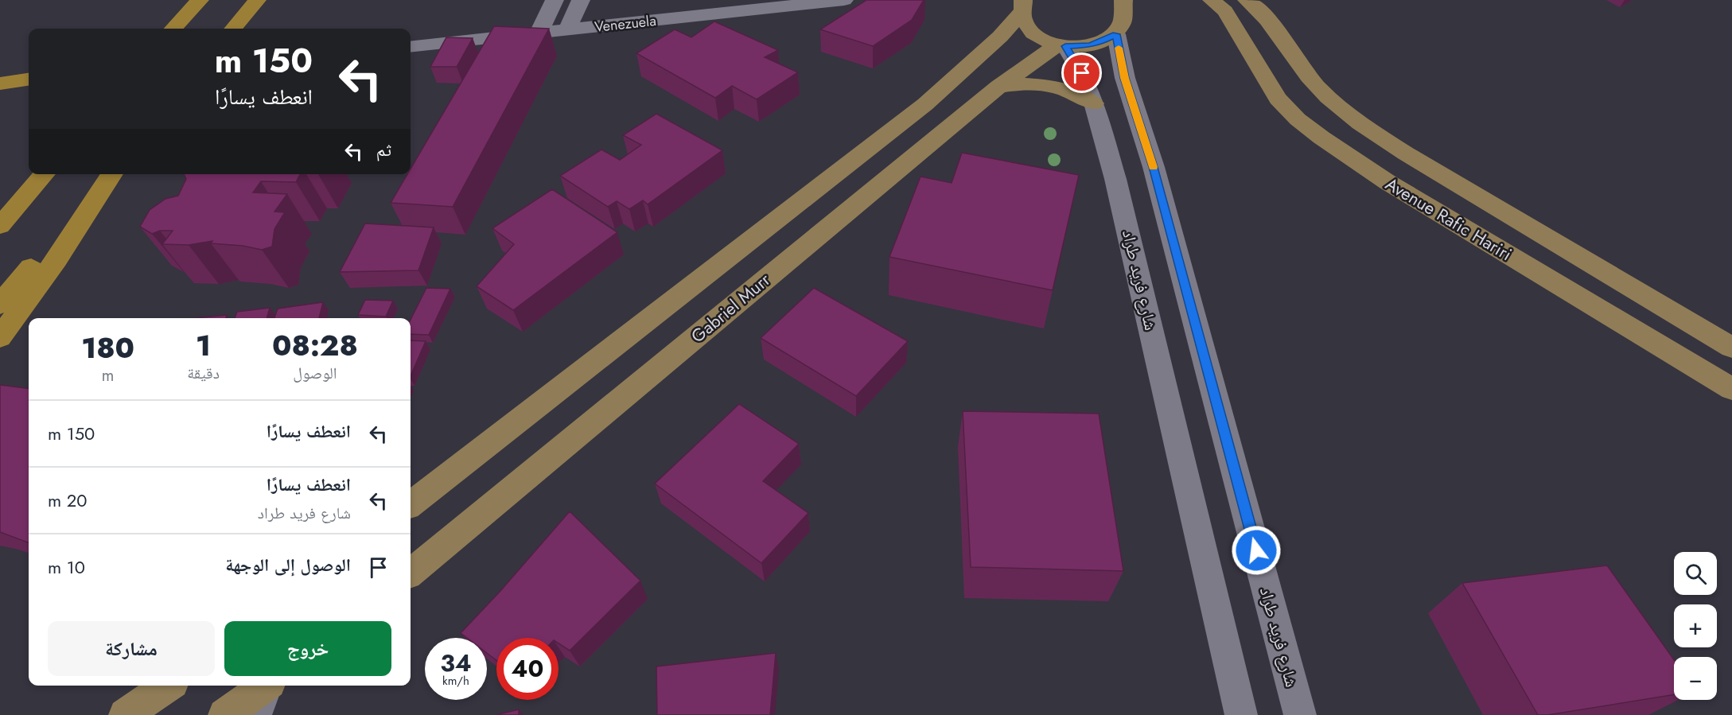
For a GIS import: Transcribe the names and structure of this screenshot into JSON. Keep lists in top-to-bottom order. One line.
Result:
{"streets":{"main road":["Avenue Rafic Hariri","Gabriel Murr"],"street":["Venezuela","شارع فريد طراد"]},"crossings":[["شارع فريد طراد","Gabriel Murr"]],"page":{"turn":["150 m","انعطف يسارًا"],"then":"ثم","eta":["08:28","الوصول","1","دقيقة","180","m"],"list":[{"name":"انعطف يسارًا","value":"150 m"},{"name":"انعطف يسارًا","note":"شارع فريد طراد","value":"20 m"},{"name":"الوصول إلى الوجهة","value":"10 m"}],"map_buttons":["+","−"],"buttons":["خروج","مشاركة"],"speed":"34 km/h","limit":"40"}}
